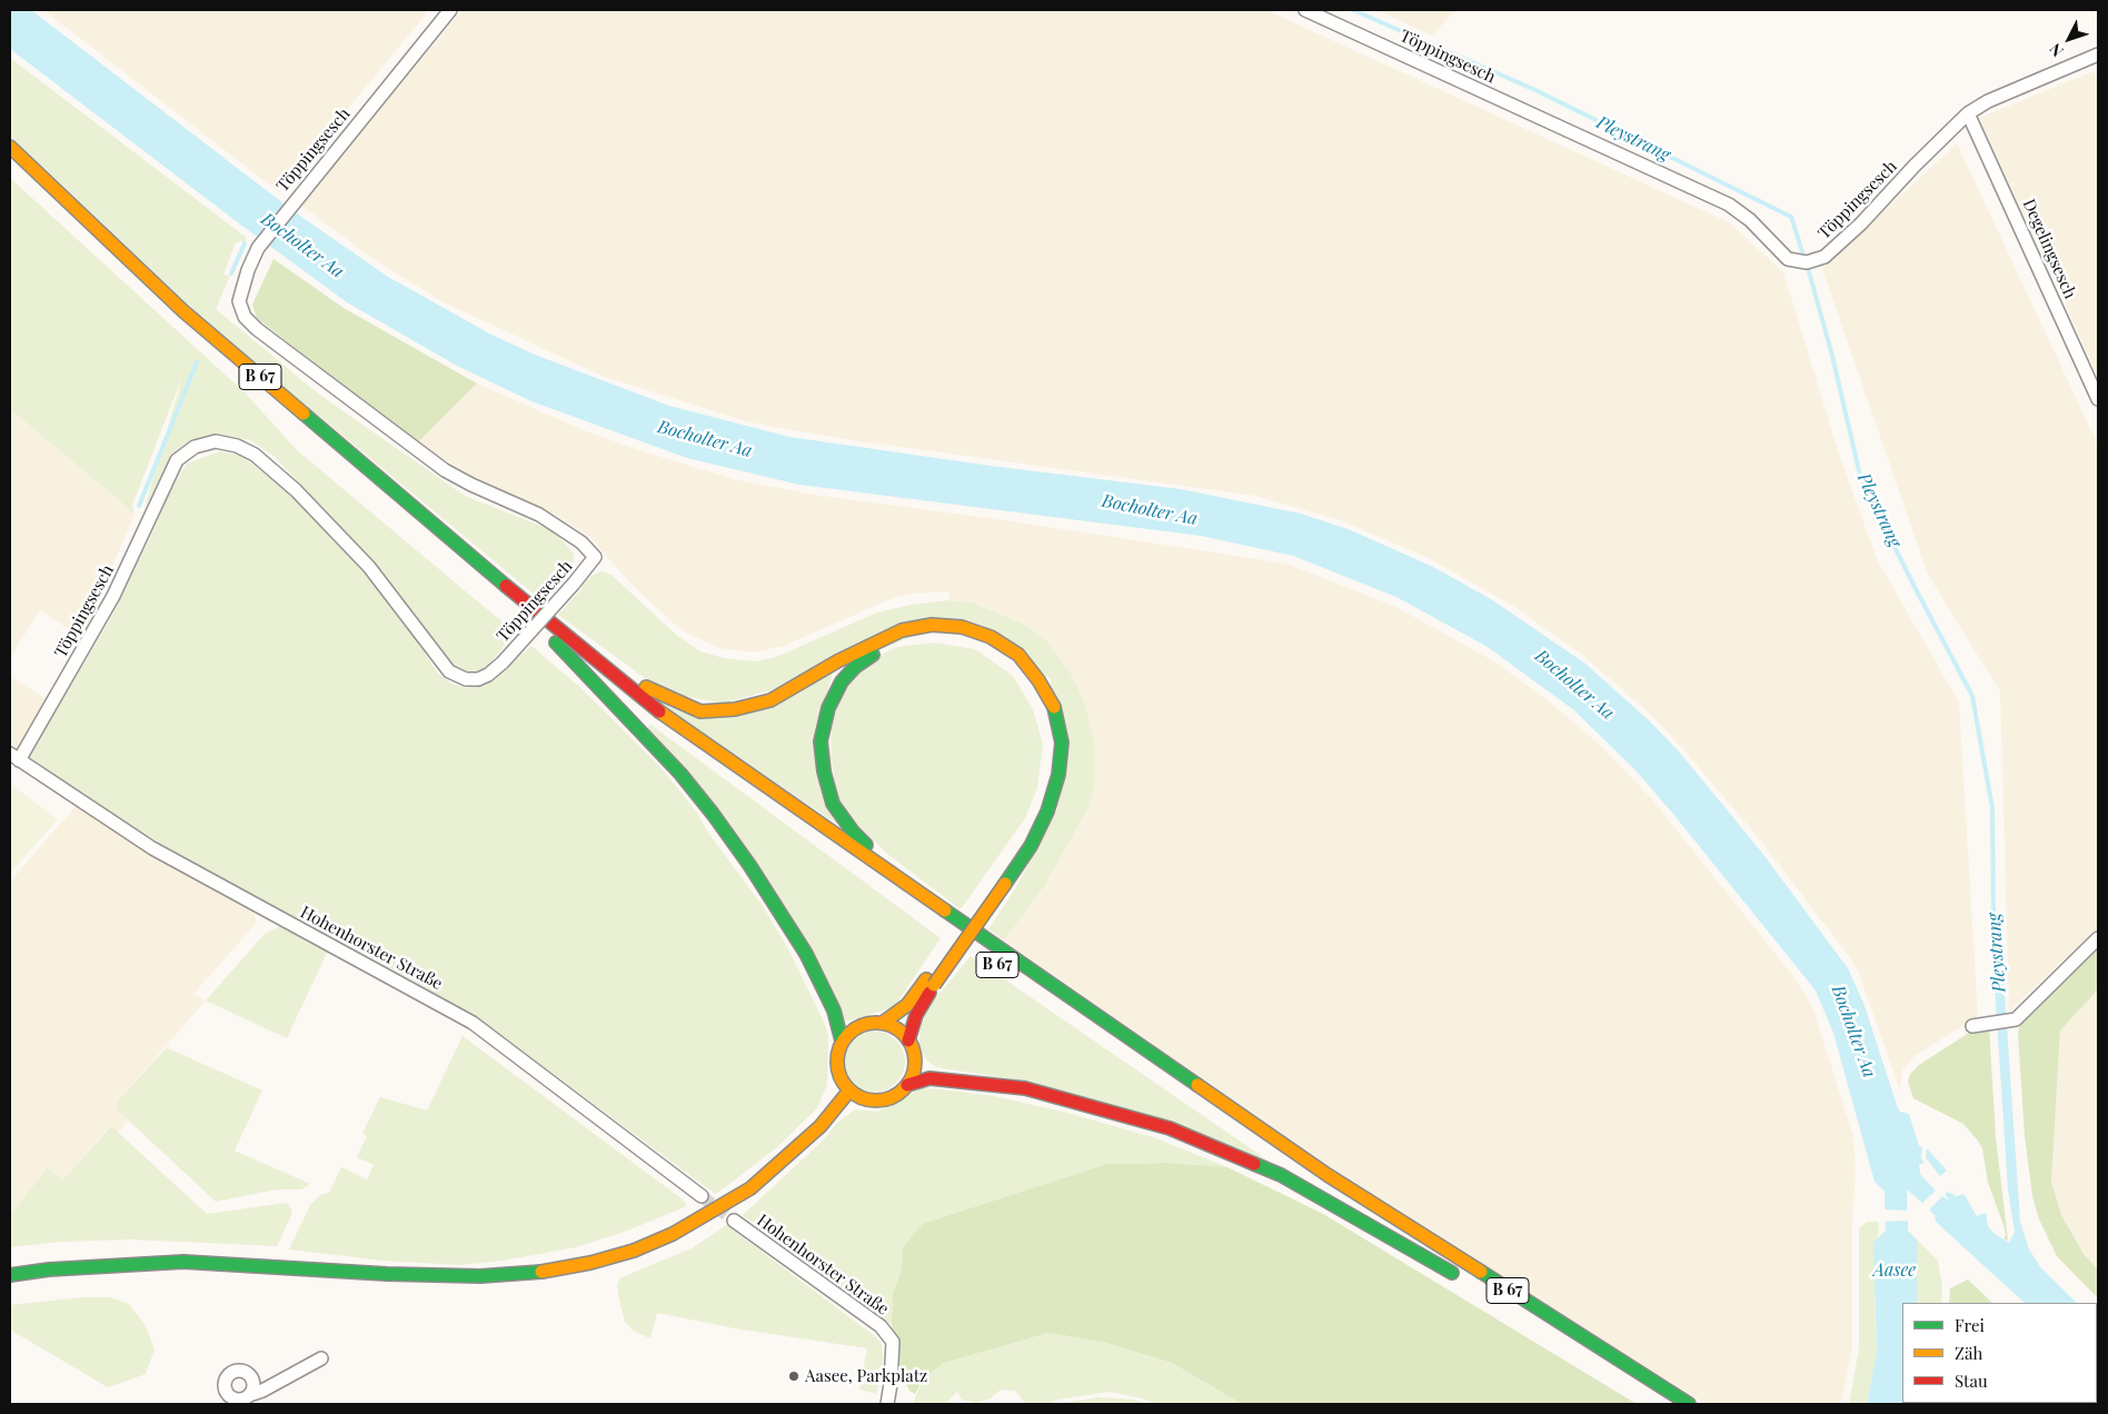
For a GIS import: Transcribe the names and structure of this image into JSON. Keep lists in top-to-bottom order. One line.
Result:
{"streets":{"main road":["B 67"],"street":["Töppingsesch","Degelingsesch","Hohenhorster Straße"]},"crossings":[["Töppingsesch","Degelingsesch"],["Töppingsesch","Hohenhorster Straße"]],"water":["Pleystrang","Bocholter Aa","Aasee"],"places":["Aasee, Parkplatz"],"legend":["Frei","Zäh","Stau"],"north":"bottom left"}
